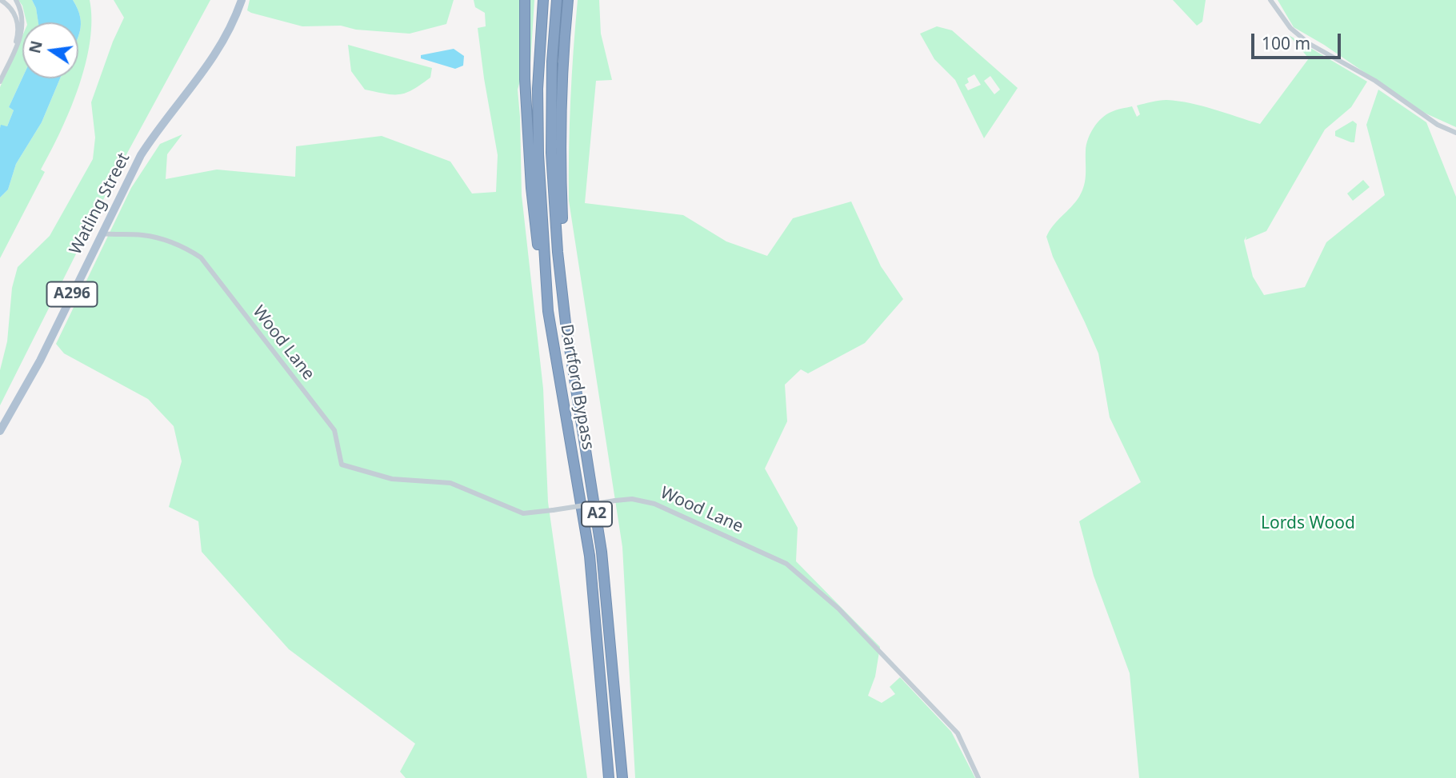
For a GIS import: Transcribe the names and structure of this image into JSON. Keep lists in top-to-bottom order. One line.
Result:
{"streets":{"highway":["Dartford Bypass","A2"],"main road":["Watling Street","A296"],"street":["Wood Lane"]},"crossings":[["Watling Street","Wood Lane"],["Dartford Bypass","A2"]],"parks":["Lords Wood"],"scale_bar":"100 m","north":"left"}
